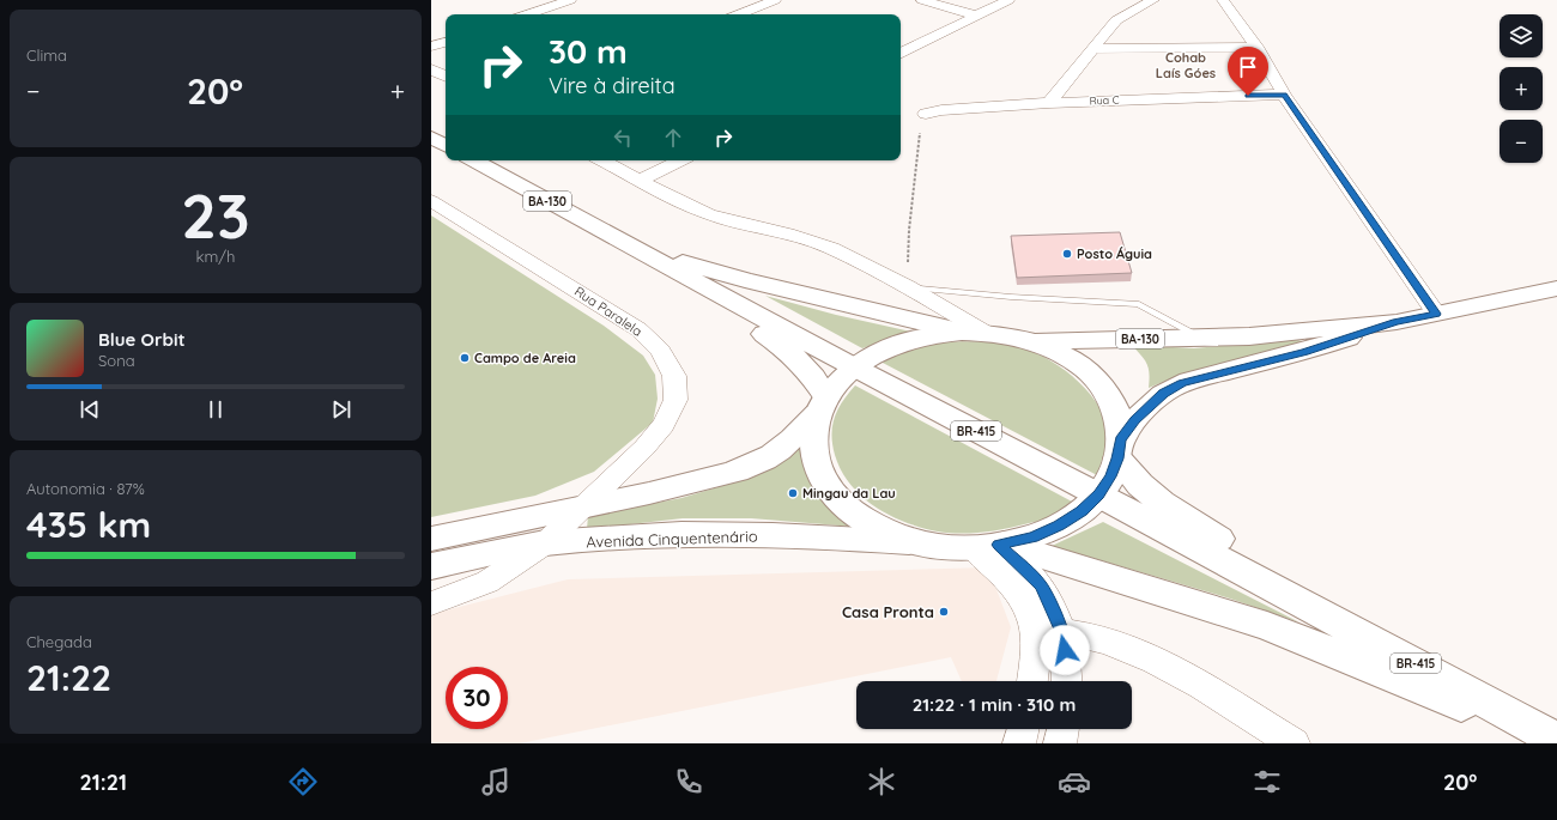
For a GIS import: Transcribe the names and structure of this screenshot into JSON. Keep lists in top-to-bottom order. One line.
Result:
{"streets":{"main road":["BA-130","BR-415","Avenida Cinquentenário"],"street":["Rua C","Rua Paralela"]},"crossings":[["BA-130","BR-415"],["Rua Paralela","Avenida Cinquentenário"]],"districts":["Cohab Laís Góes"],"places":["Posto Águia","Campo de Areia","Mingau da Lau","Casa Pronta"],"page":{"tile":["Clima",["23","km/h"],["Autonomia · 87%","435 km"],["Chegada","21:22"]],"map_buttons":["+","−"],"turn":["30 m","Vire à direita"],"heat":["−","20°","+"],"song":["Blue Orbit","Sona"],"limit":"30","trip":"21:22 · 1 min · 310 m","tabs":["21:21","20°"]}}
